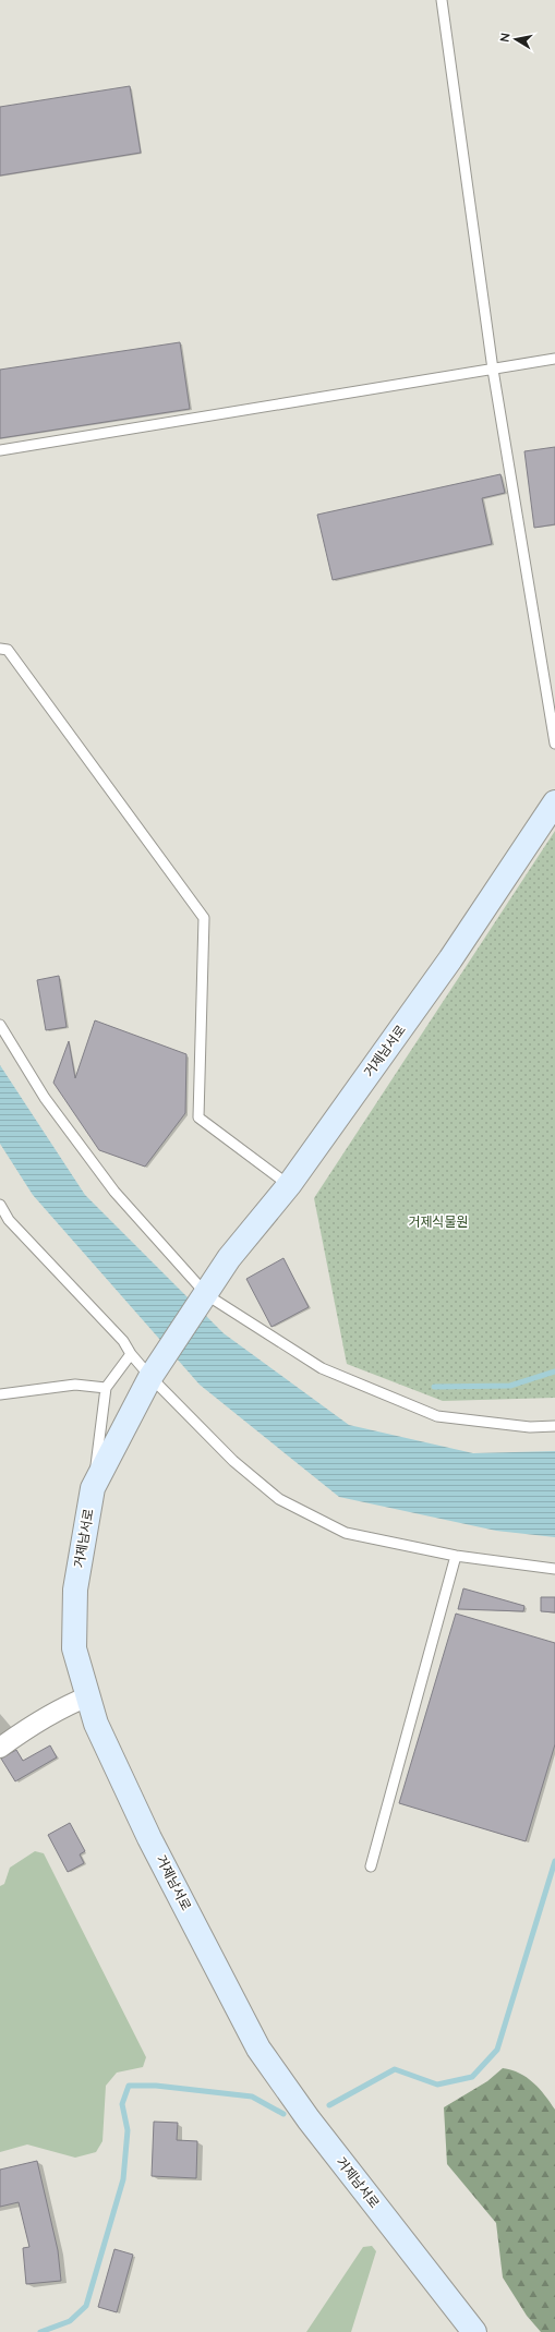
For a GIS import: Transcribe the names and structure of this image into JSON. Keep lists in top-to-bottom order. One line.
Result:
{"streets":{"main road":["거제남서로"]},"parks":["거제식물원"],"north":"left"}
